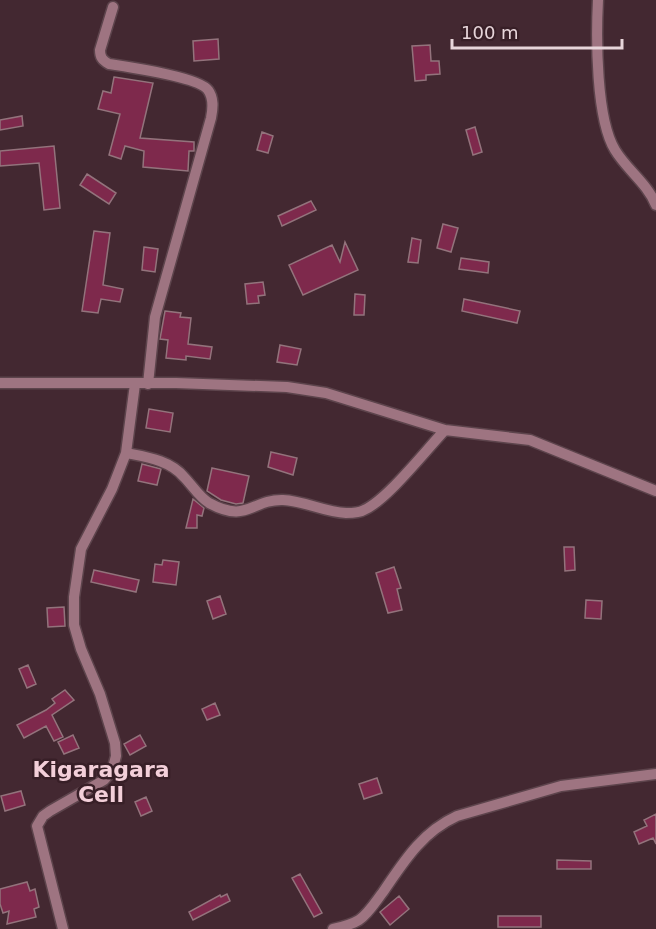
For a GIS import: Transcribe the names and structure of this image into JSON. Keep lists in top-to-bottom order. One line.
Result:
{"districts":["Kigaragara Cell"],"scale_bar":"100 m"}
